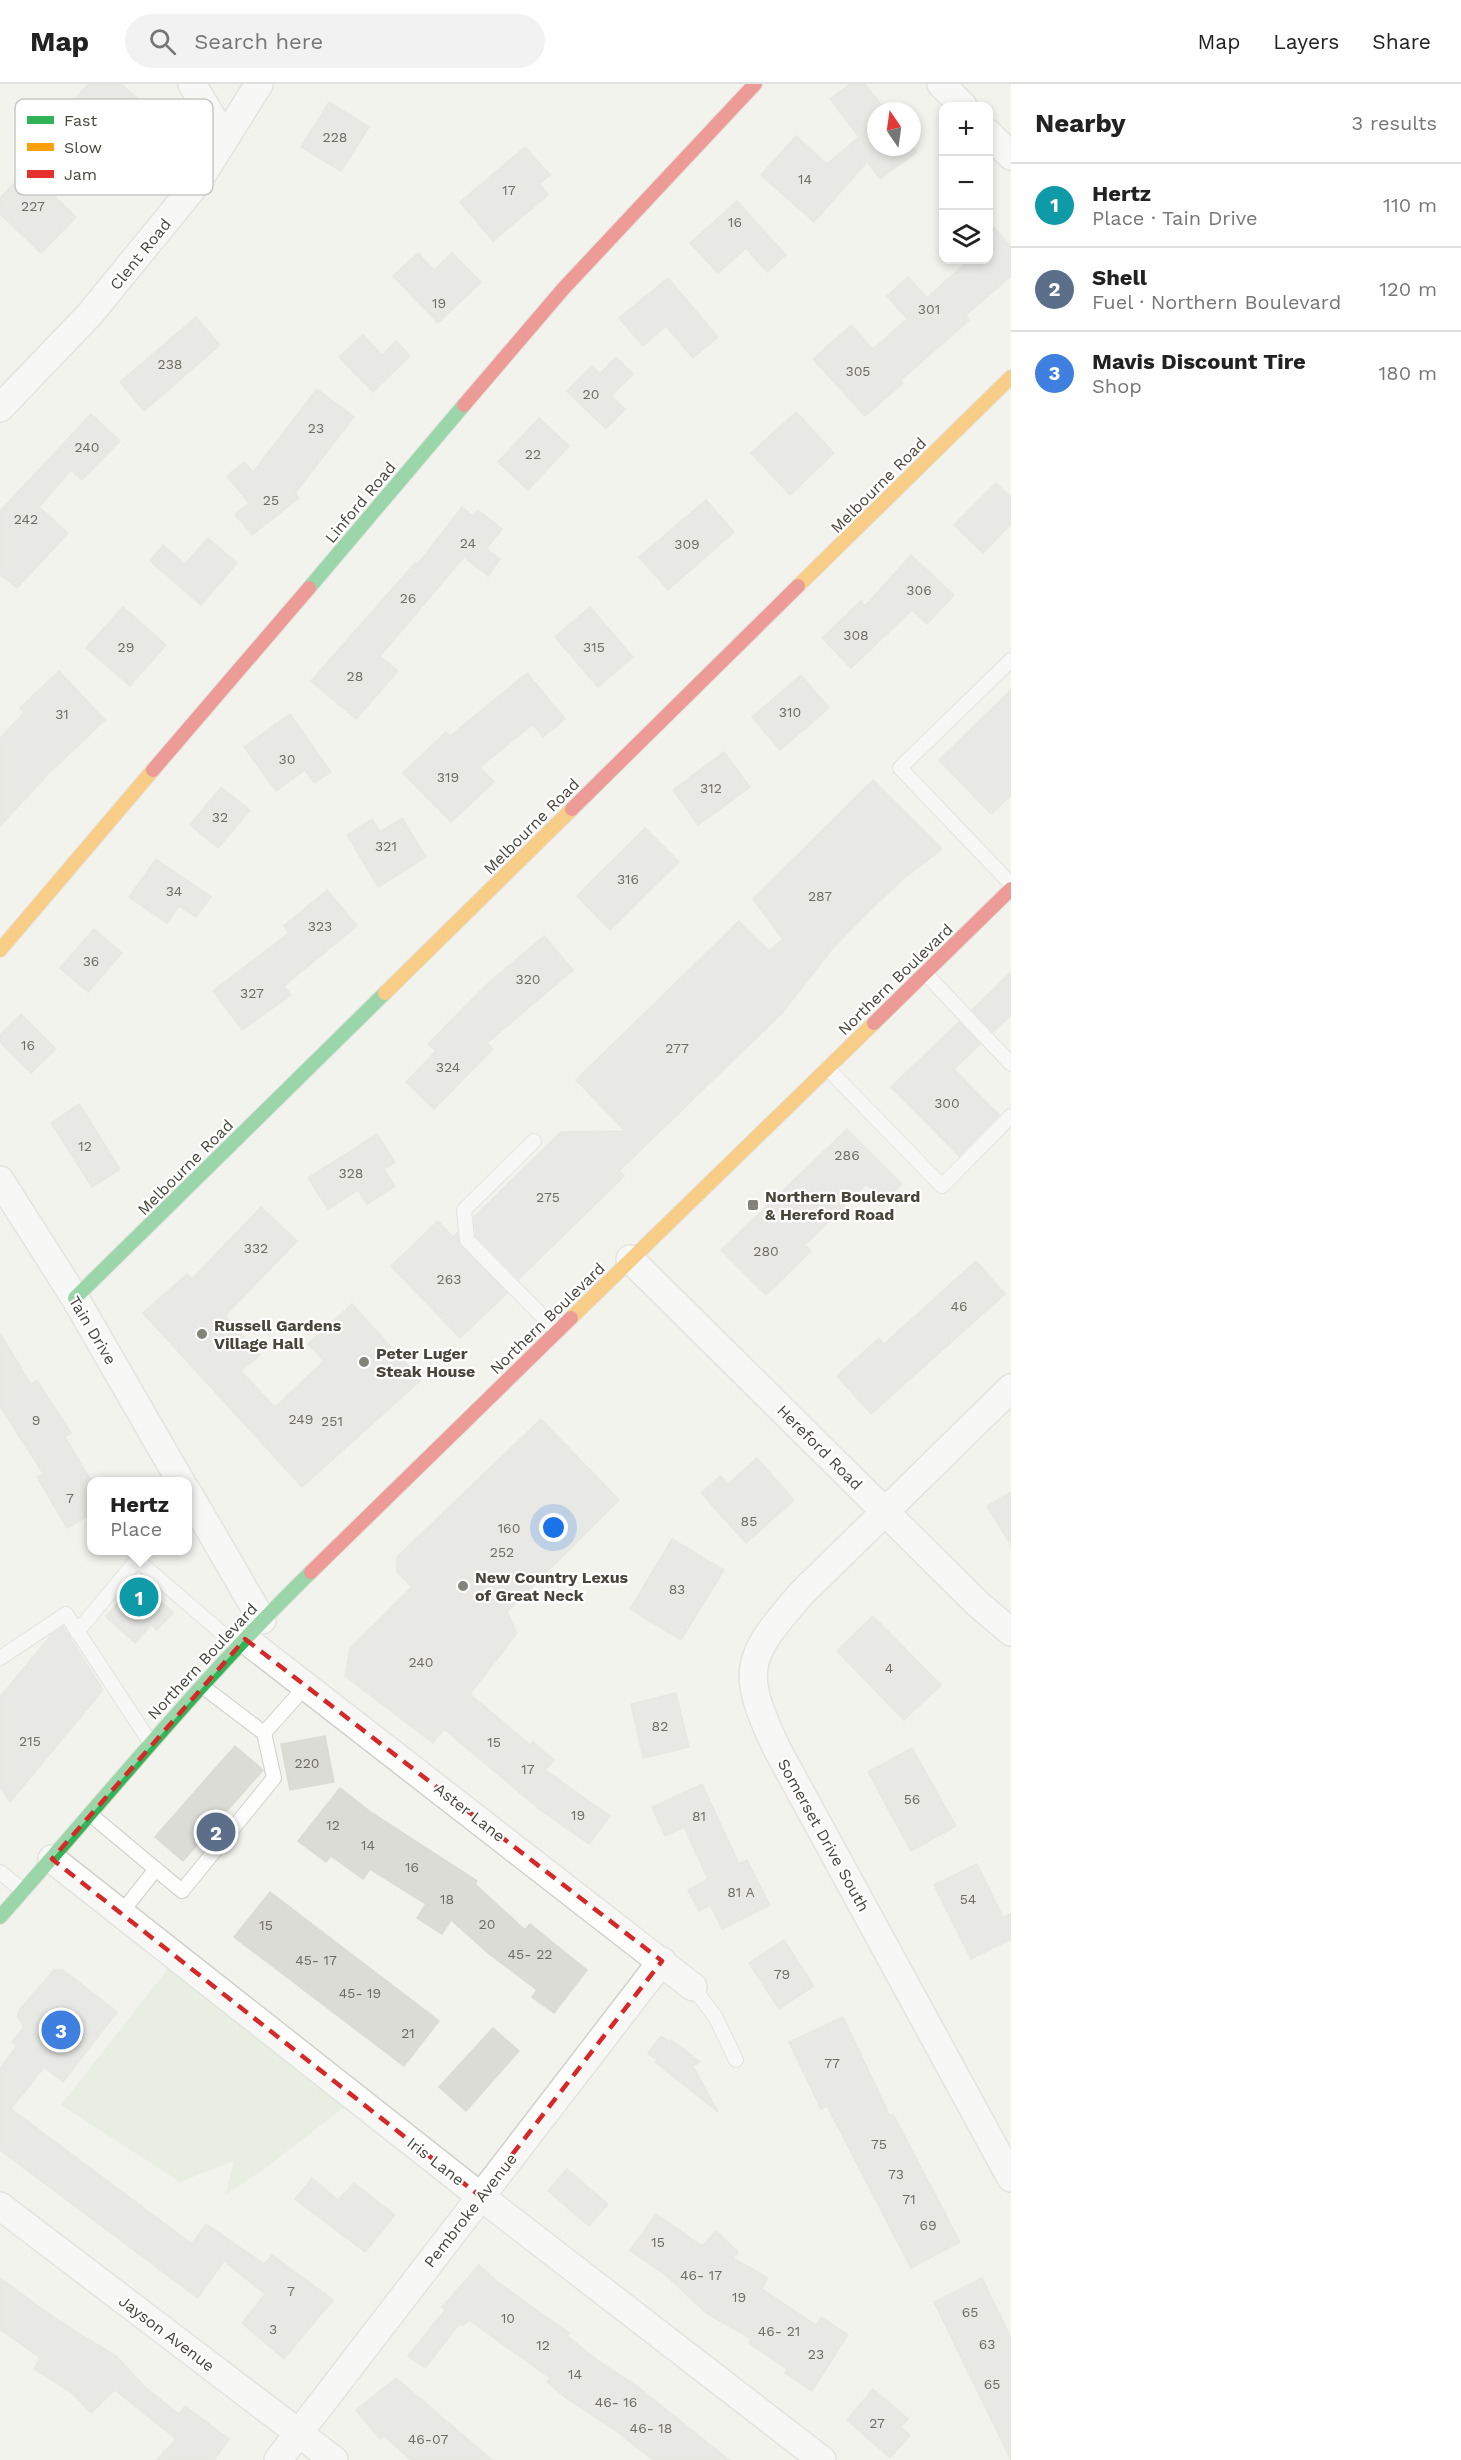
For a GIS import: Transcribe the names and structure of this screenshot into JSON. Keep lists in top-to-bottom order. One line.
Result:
{"streets":{"street":["Clent Road","Melbourne Road","Linford Road","Northern Boulevard","Tain Drive","Hereford Road","Aster Lane","Somerset Drive South","Iris Lane","Pembroke Avenue","Jayson Avenue"]},"crossings":[["Melbourne Road","Tain Drive"],["Northern Boulevard","Hereford Road"],["Northern Boulevard","Aster Lane"],["Northern Boulevard","Iris Lane"],["Hereford Road","Somerset Drive South"],["Aster Lane","Pembroke Avenue"],["Iris Lane","Pembroke Avenue"],["Pembroke Avenue","Jayson Avenue"]],"places":{"transit":["Northern Boulevard & Hereford Road"],"other":["Russell Gardens Village Hall","Peter Luger Steak House","New Country Lexus of Great Neck"]},"house_numbers":["228","14","17","227","16","19","301","238","305","20","23","240","22","25","242","24","309","306","26","308","29","315","28","310","31","30","319","312","32","321","316","34","287","323","36","320","327","16","277","324","300","12","286","328","275","332","280","263","46","249","9","251","7","85","160","252","83","240","4","82","215","15","220","17","56","19","81","12","14","16","81 A","18","54","20","15","45- 22","45- 17","79","45- 19","21","77","75","73","71","69","15","46- 17","7","19","65","10","3","46- 21","63","12","23","14","65","46- 16","27","46- 18","46-07"],"legend":["Fast","Slow","Jam"],"north":"top","page":{"header":"Map","search":"Search here","nav":["Map","Layers","Share"],"heading":["Nearby","3 results"],"map_buttons":["+","−"],"list":[{"mark":"1","name":"Hertz","note":"Place · Tain Drive","value":"110 m"},{"mark":"2","name":"Shell","note":"Fuel · Northern Boulevard","value":"120 m"},{"mark":"3","name":"Mavis Discount Tire","note":"Shop","value":"180 m"}],"popup":["Hertz","Place"],"pins":["1","2","3"]}}
